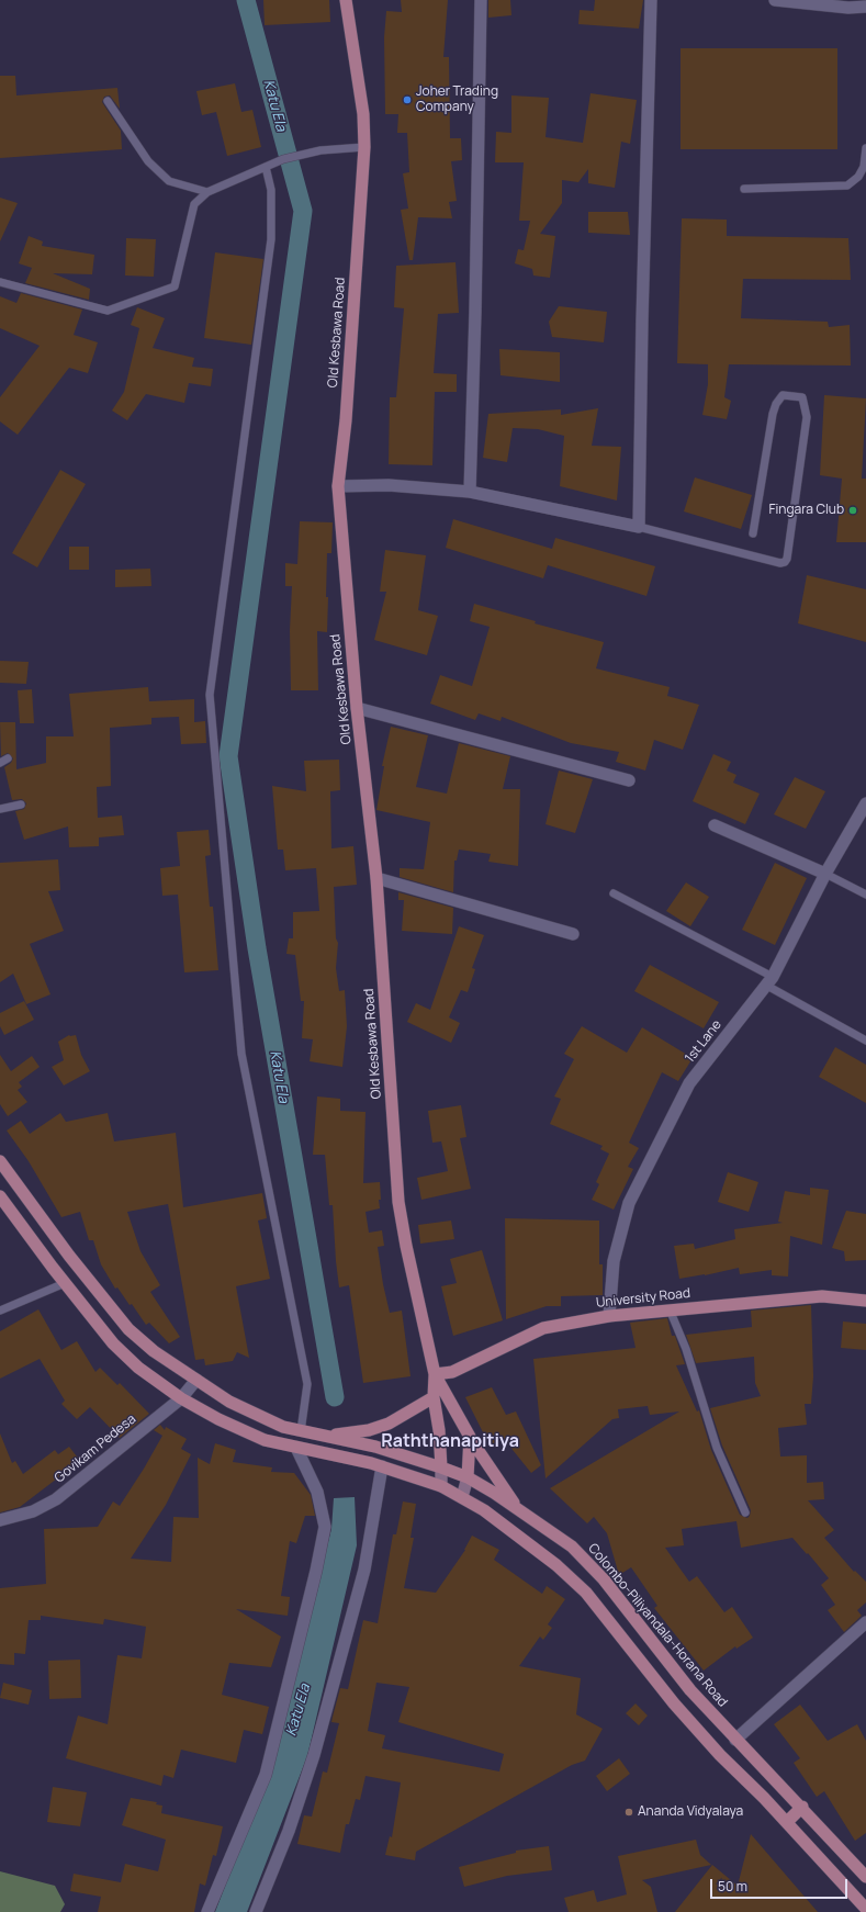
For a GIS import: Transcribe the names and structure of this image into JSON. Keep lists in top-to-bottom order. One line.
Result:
{"streets":{"main road":["Old Kesbawa Road","University Road","Colombo-Piliyandala-Horana Road"],"street":["1st Lane","Govikam Pedesa"]},"crossings":[["Old Kesbawa Road","University Road"],["Old Kesbawa Road","Colombo-Piliyandala-Horana Road"],["1st Lane","University Road"],["Govikam Pedesa","Colombo-Piliyandala-Horana Road"]],"districts":["Raththanapitiya"],"water":["Katu Ela"],"places":["Joher Trading Company","Fingara Club","Ananda Vidyalaya"],"scale_bar":"50 m"}
